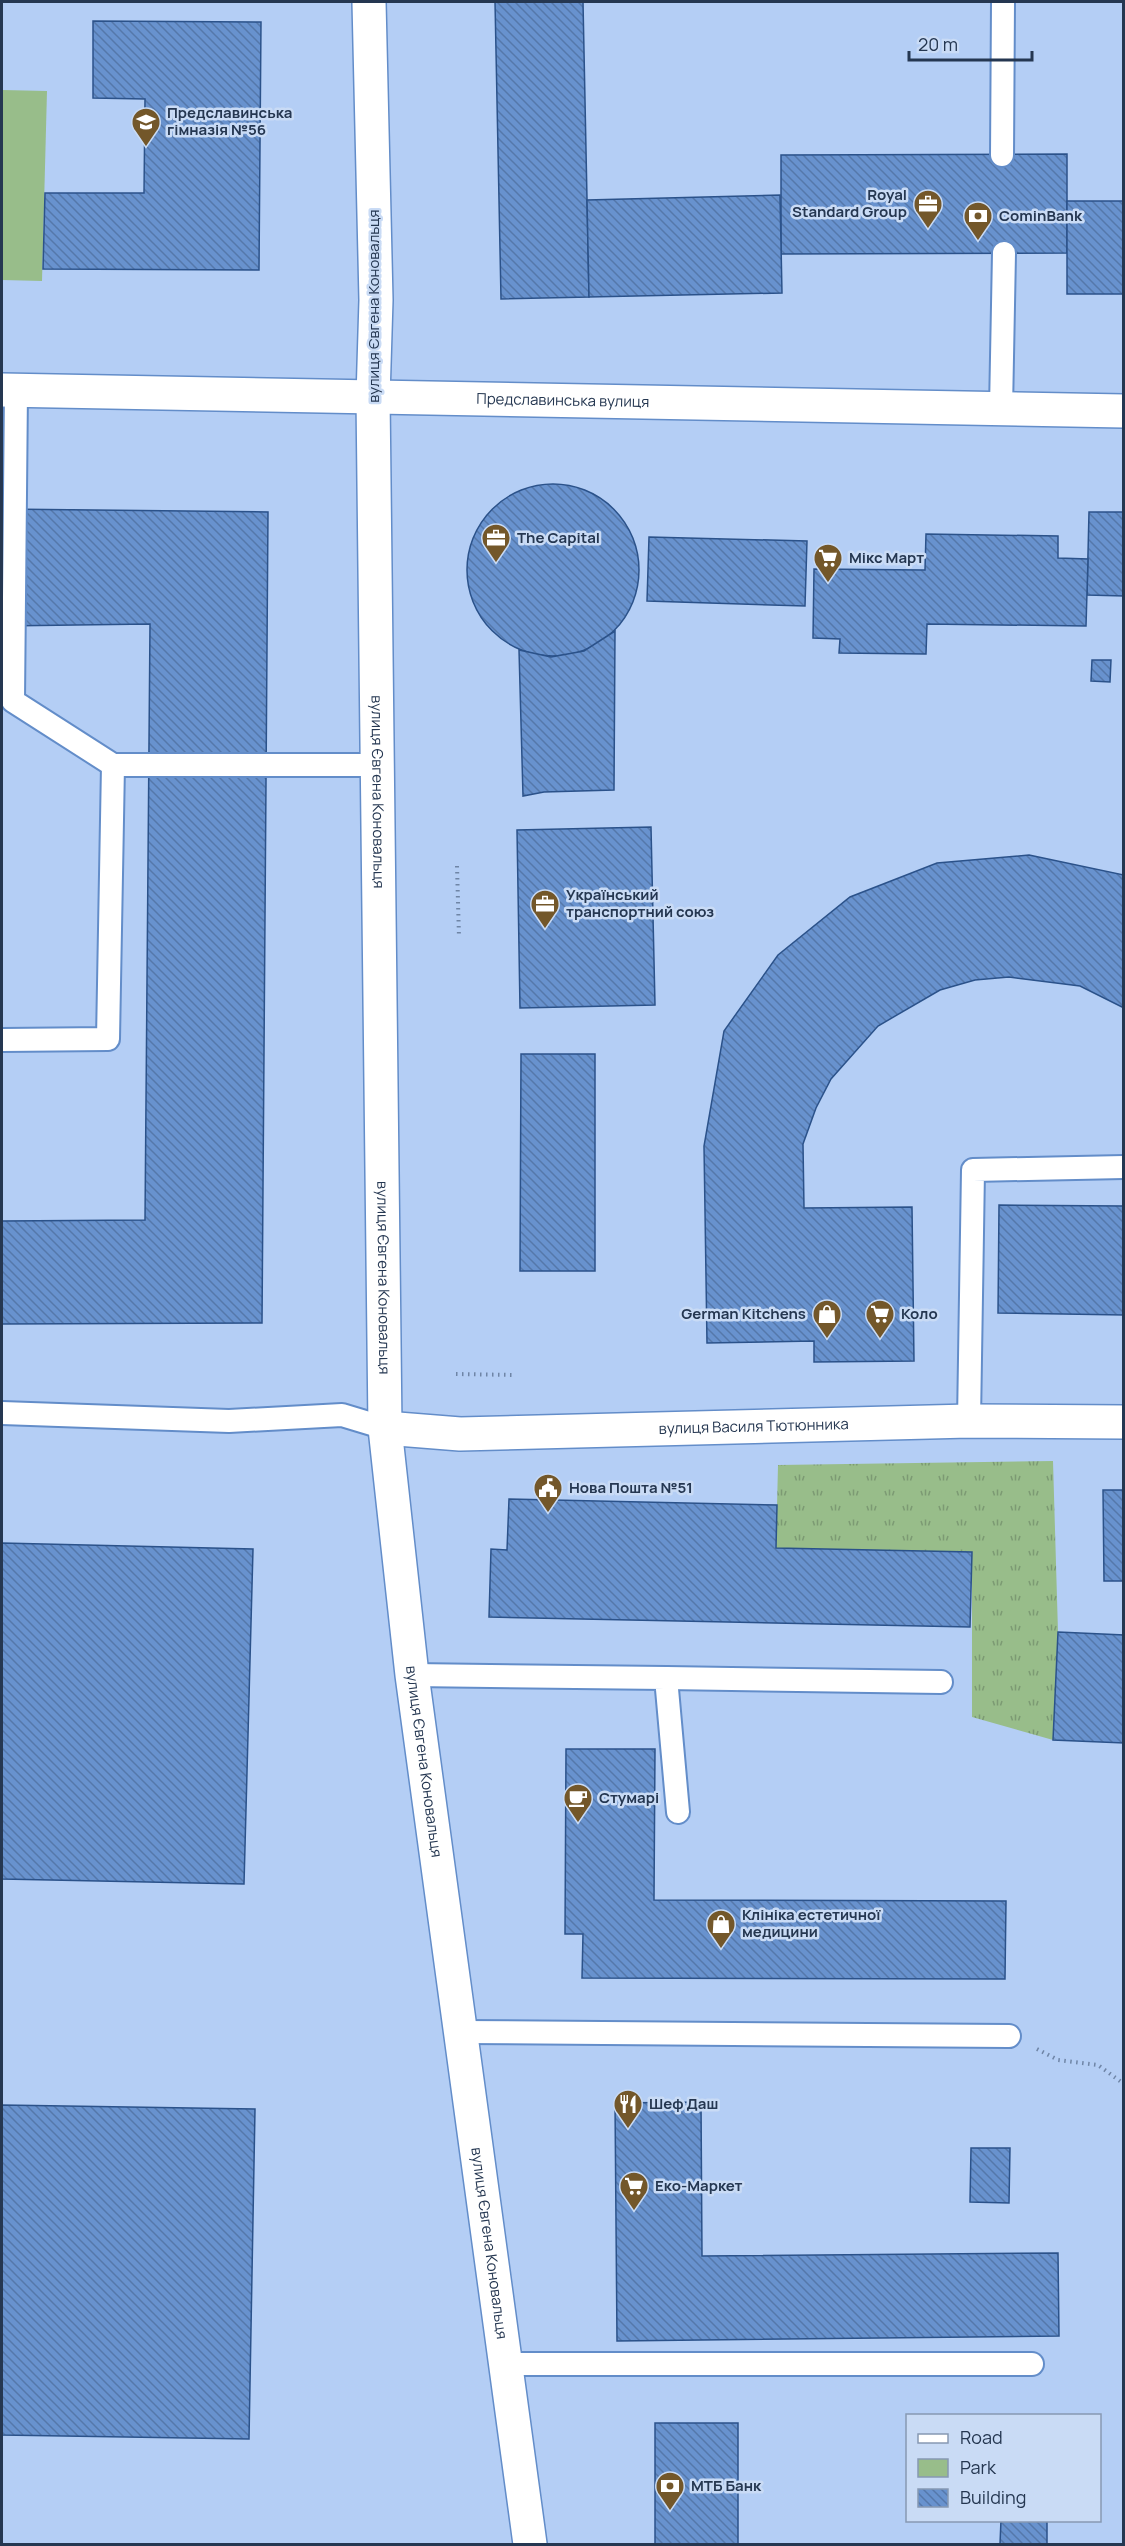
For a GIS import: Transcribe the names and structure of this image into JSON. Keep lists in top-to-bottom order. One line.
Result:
{"streets":{"main road":["вулиця Євгена Коновальця","Предславинська вулиця","вулиця Василя Тютюнника"]},"crossings":[["вулиця Євгена Коновальця","Предславинська вулиця"],["вулиця Євгена Коновальця","вулиця Василя Тютюнника"]],"places":{"school or university":["Предславинська гімназія №56"],"office":["Royal Standard Group","The Capital","Український транспортний союз"],"bank":["CominBank","МТБ Банк"],"supermarket":["Мікс Март","Коло","Еко-Маркет"],"shop":["German Kitchens","Клініка естетичної медицини"],"public building":["Нова Пошта №51"],"cafe":["Стумарі"],"restaurant":["Шеф Даш"]},"legend":["Road","Park","Building"],"scale_bar":"20 m"}
